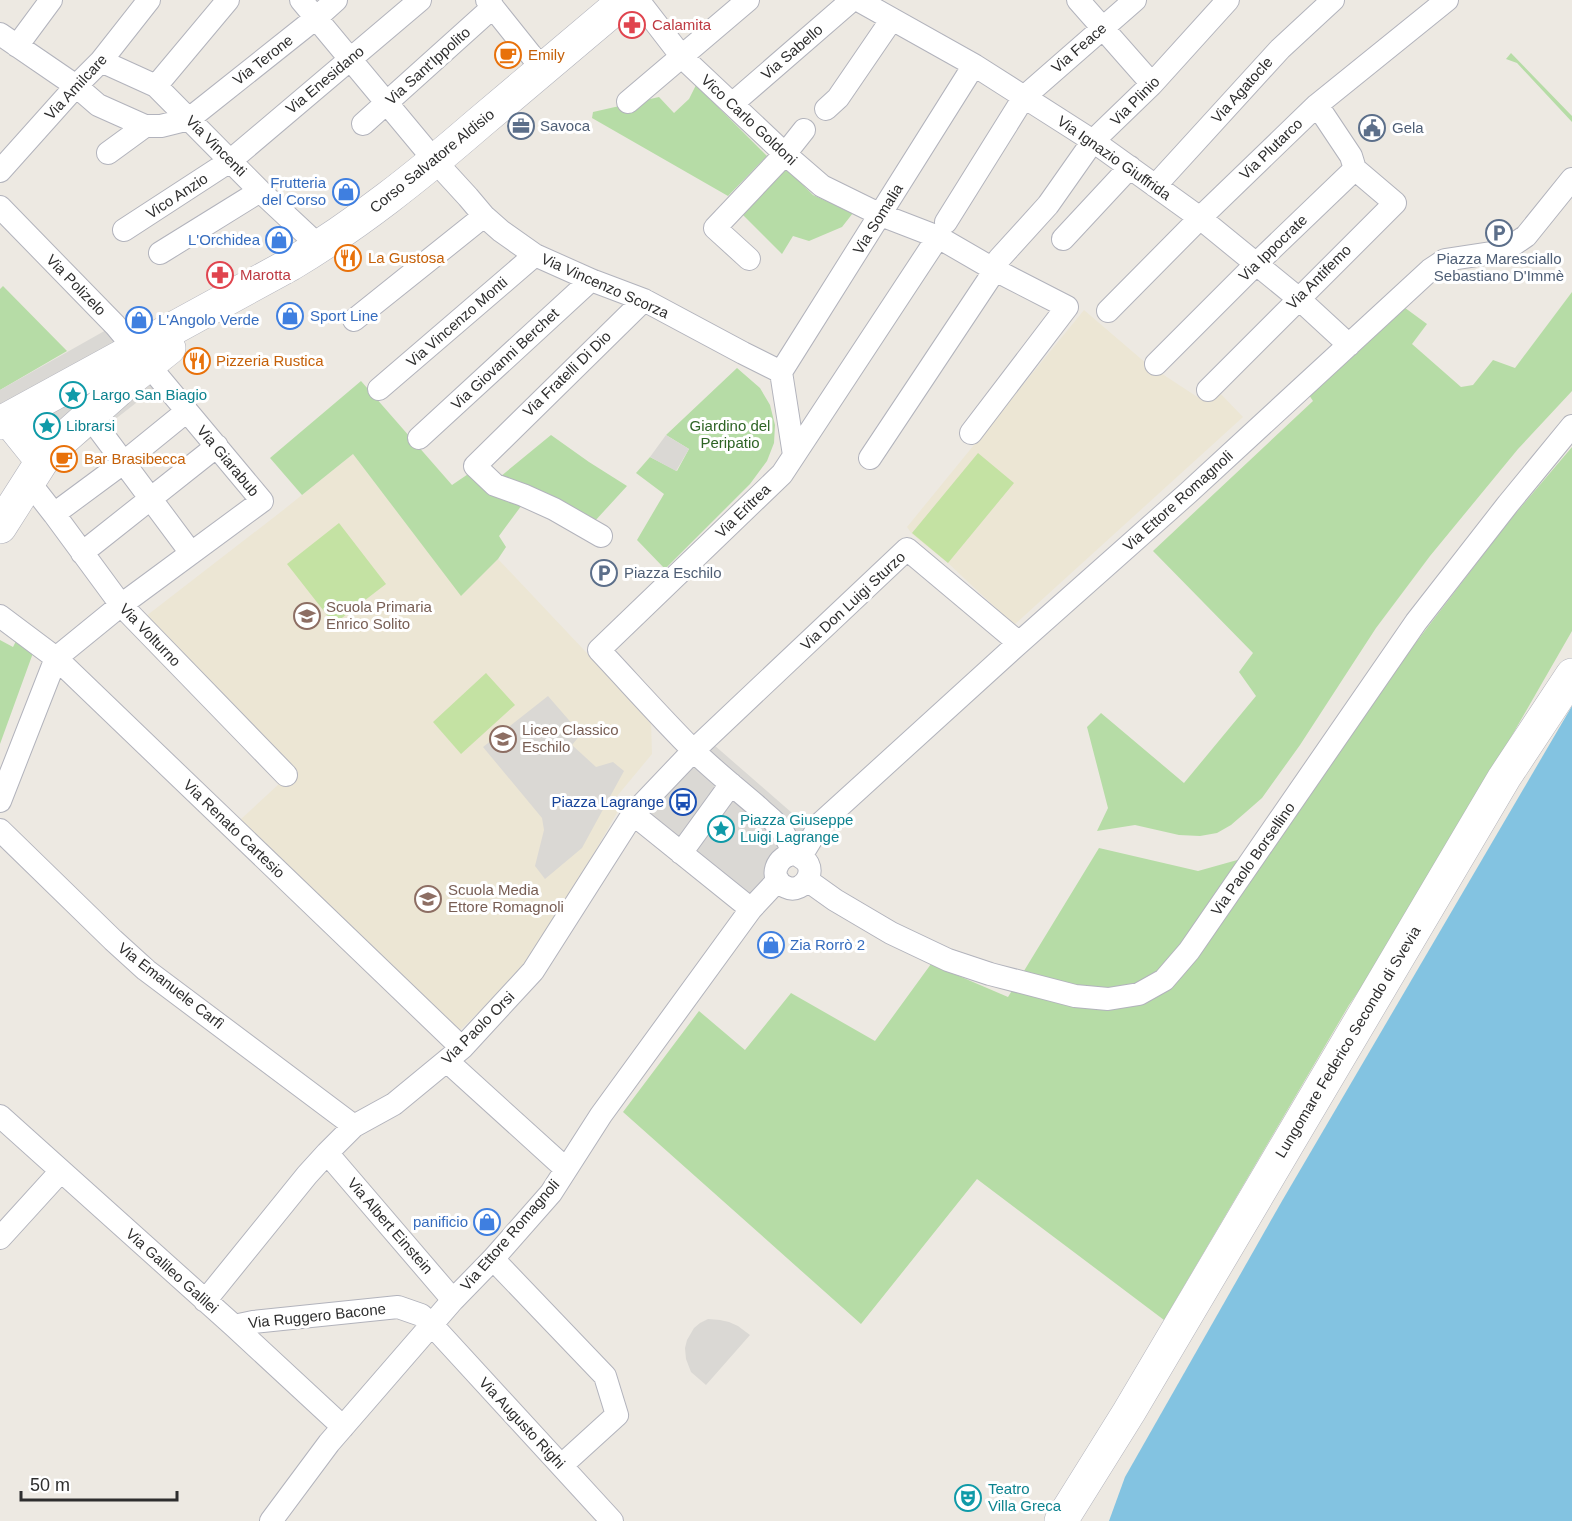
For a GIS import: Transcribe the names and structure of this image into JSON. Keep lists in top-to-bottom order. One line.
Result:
{"streets":{"street":["Via Feace","Via Sabello","Via Terone","Via Sant'Ippolito","Via Enesidano","Via Amilcare","Via Agatocle","Via Plinio","Vico Carlo Goldoni","Via Vincenti","Via Plutarco","Via Ignazio Giuffrida","Corso Salvatore Aldisio","Vico Anzio","Via Somalia","Via Ippocrate","Via Antifemo","Via Polizelo","Via Vincenzo Scorza","Via Vincenzo Monti","Via Giovanni Berchet","Via Fratelli Di Dio","Via Giarabub","Via Ettore Romagnoli","Via Eritrea","Via Don Luigi Sturzo","Via Volturno","Via Renato Cartesio","Via Paolo Borsellino","Via Emanuele Carfì","Via Paolo Orsi","Lungomare Federico Secondo di Svevia","Via Albert Einstein","Via Galileo Galilei","Via Ruggero Bacone","Via Augusto Righi"]},"crossings":[["Via Feace","Via Ignazio Giuffrida"],["Via Feace","Via Eritrea"],["Via Sabello","Vico Carlo Goldoni"],["Via Terone","Via Vincenti"],["Via Terone","Via Vincenzo Scorza"],["Via Sant'Ippolito","Via Vincenzo Scorza"],["Via Enesidano","Via Vincenti"],["Via Enesidano","Vico Anzio"],["Via Enesidano","Via Vincenzo Scorza"],["Via Amilcare","Via Vincenti"],["Via Agatocle","Via Ignazio Giuffrida"],["Via Plinio","Vico Carlo Goldoni"],["Via Plinio","Via Ignazio Giuffrida"],["Vico Carlo Goldoni","Via Somalia"],["Vico Carlo Goldoni","Via Eritrea"],["Via Vincenti","Corso Salvatore Aldisio"],["Via Vincenti","Vico Anzio"],["Via Plutarco","Via Ignazio Giuffrida"],["Via Ignazio Giuffrida","Via Somalia"],["Via Ignazio Giuffrida","Via Ippocrate"],["Via Ignazio Giuffrida","Via Antifemo"],["Via Ignazio Giuffrida","Via Ettore Romagnoli"],["Via Ignazio Giuffrida","Via Eritrea"],["Corso Salvatore Aldisio","Via Polizelo"],["Corso Salvatore Aldisio","Via Vincenzo Scorza"],["Corso Salvatore Aldisio","Via Giarabub"],["Via Somalia","Via Vincenzo Scorza"],["Via Ippocrate","Via Antifemo"],["Via Polizelo","Via Giarabub"],["Via Vincenzo Scorza","Via Vincenzo Monti"],["Via Vincenzo Scorza","Via Giovanni Berchet"],["Via Vincenzo Scorza","Via Fratelli Di Dio"],["Via Ettore Romagnoli","Via Don Luigi Sturzo"],["Via Ettore Romagnoli","Via Renato Cartesio"],["Via Ettore Romagnoli","Via Paolo Borsellino"],["Via Ettore Romagnoli","Via Albert Einstein"],["Via Ettore Romagnoli","Via Galileo Galilei"],["Via Ettore Romagnoli","Via Ruggero Bacone"],["Via Ettore Romagnoli","Via Augusto Righi"],["Via Eritrea","Via Don Luigi Sturzo"],["Via Eritrea","Via Paolo Orsi"],["Via Don Luigi Sturzo","Via Paolo Orsi"],["Via Renato Cartesio","Via Paolo Orsi"],["Via Emanuele Carfì","Via Paolo Orsi"],["Via Paolo Orsi","Via Albert Einstein"],["Via Paolo Orsi","Via Galileo Galilei"],["Via Galileo Galilei","Via Ruggero Bacone"],["Via Ruggero Bacone","Via Augusto Righi"]],"parks":["Giardino del Peripatio"],"places":{"pharmacy":["Calamita","Marotta"],"cafe":["Emily","Bar Brasibecca"],"office":["Savoca"],"public building":["Gela"],"shop":["Frutteria del Corso","L'Orchidea","Sport Line","L'Angolo Verde","Zia Rorrò 2","panificio"],"parking":["Piazza Maresciallo Sebastiano D'Immè","Piazza Eschilo"],"restaurant":["La Gustosa","Pizzeria Rustica"],"place":["Largo San Biagio","Librarsi","Piazza Giuseppe Luigi Lagrange"],"school or university":["Scuola Primaria Enrico Solito","Liceo Classico Eschilo","Scuola Media Ettore Romagnoli"],"bus stop":["Piazza Lagrange"],"theatre":["Teatro Villa Greca"]},"scale_bar":"50 m"}
